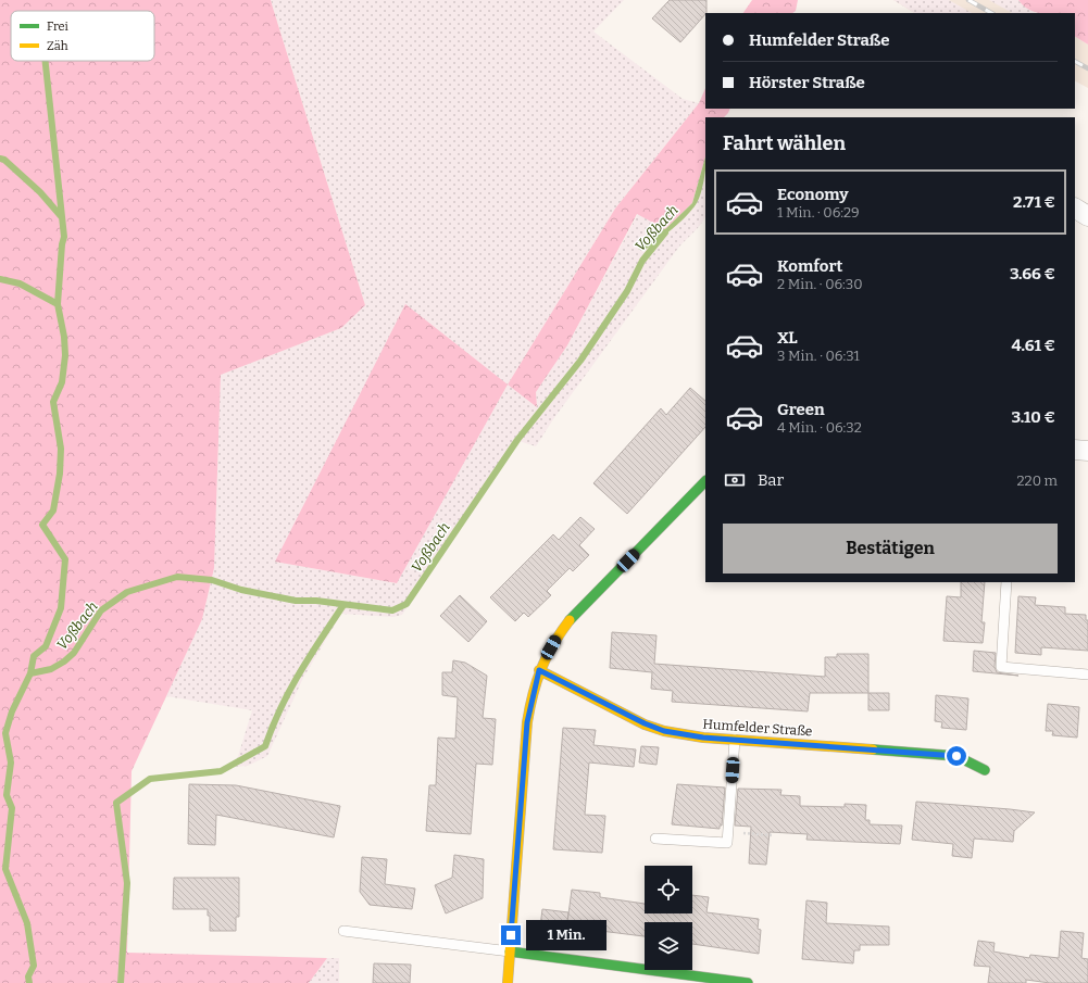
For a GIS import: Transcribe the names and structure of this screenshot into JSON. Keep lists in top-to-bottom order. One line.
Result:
{"streets":{"street":["Humfelder Straße"]},"water":["Voßbach"],"legend":["Frei","Zäh"],"page":{"banner":["Humfelder Straße","Hörster Straße"],"heading":"Fahrt wählen","list":[{"name":"Economy","note":"1 Min. · 06:29","value":"2.71 €"},{"name":"Komfort","note":"2 Min. · 06:30","value":"3.66 €"},{"name":"XL","note":"3 Min. · 06:31","value":"4.61 €"},{"name":"Green","note":"4 Min. · 06:32","value":"3.10 €"}],"pay":["Bar","220 m"],"buttons":"Bestätigen","bubble":"1 Min."}}
